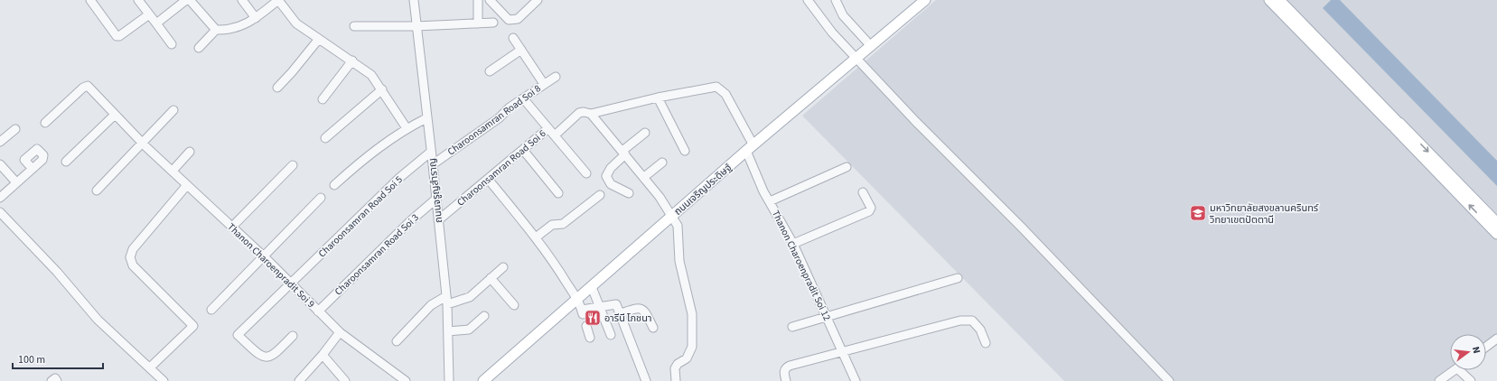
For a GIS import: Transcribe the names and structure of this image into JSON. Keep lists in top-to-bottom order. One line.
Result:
{"streets":{"main road":["ถนนเจริญประดิษฐ์"],"street":["Charoonsamran Road Soi 8","Charoonsamran Road Soi 6","ถนนจรูญสำราญ","Charoonsamran Road Soi 5","Charoonsamran Road Soi 3","Thanon Charoenpradit Soi 9","Thanon Charoenpradit Soi 12"]},"crossings":[["Charoonsamran Road Soi 8","ถนนจรูญสำราญ"],["Charoonsamran Road Soi 6","ถนนจรูญสำราญ"],["ถนนเจริญประดิษฐ์","Thanon Charoenpradit Soi 12"],["ถนนจรูญสำราญ","Charoonsamran Road Soi 5"],["ถนนจรูญสำราญ","Charoonsamran Road Soi 3"],["Charoonsamran Road Soi 5","Thanon Charoenpradit Soi 9"],["Charoonsamran Road Soi 3","Thanon Charoenpradit Soi 9"]],"places":{"school or university":["มหาวิทยาลัยสงขลานครินทร์ วิทยาเขตปัตตานี"],"restaurant":["อารีนี โภชนา"]},"scale_bar":"100 m","north":"right"}
